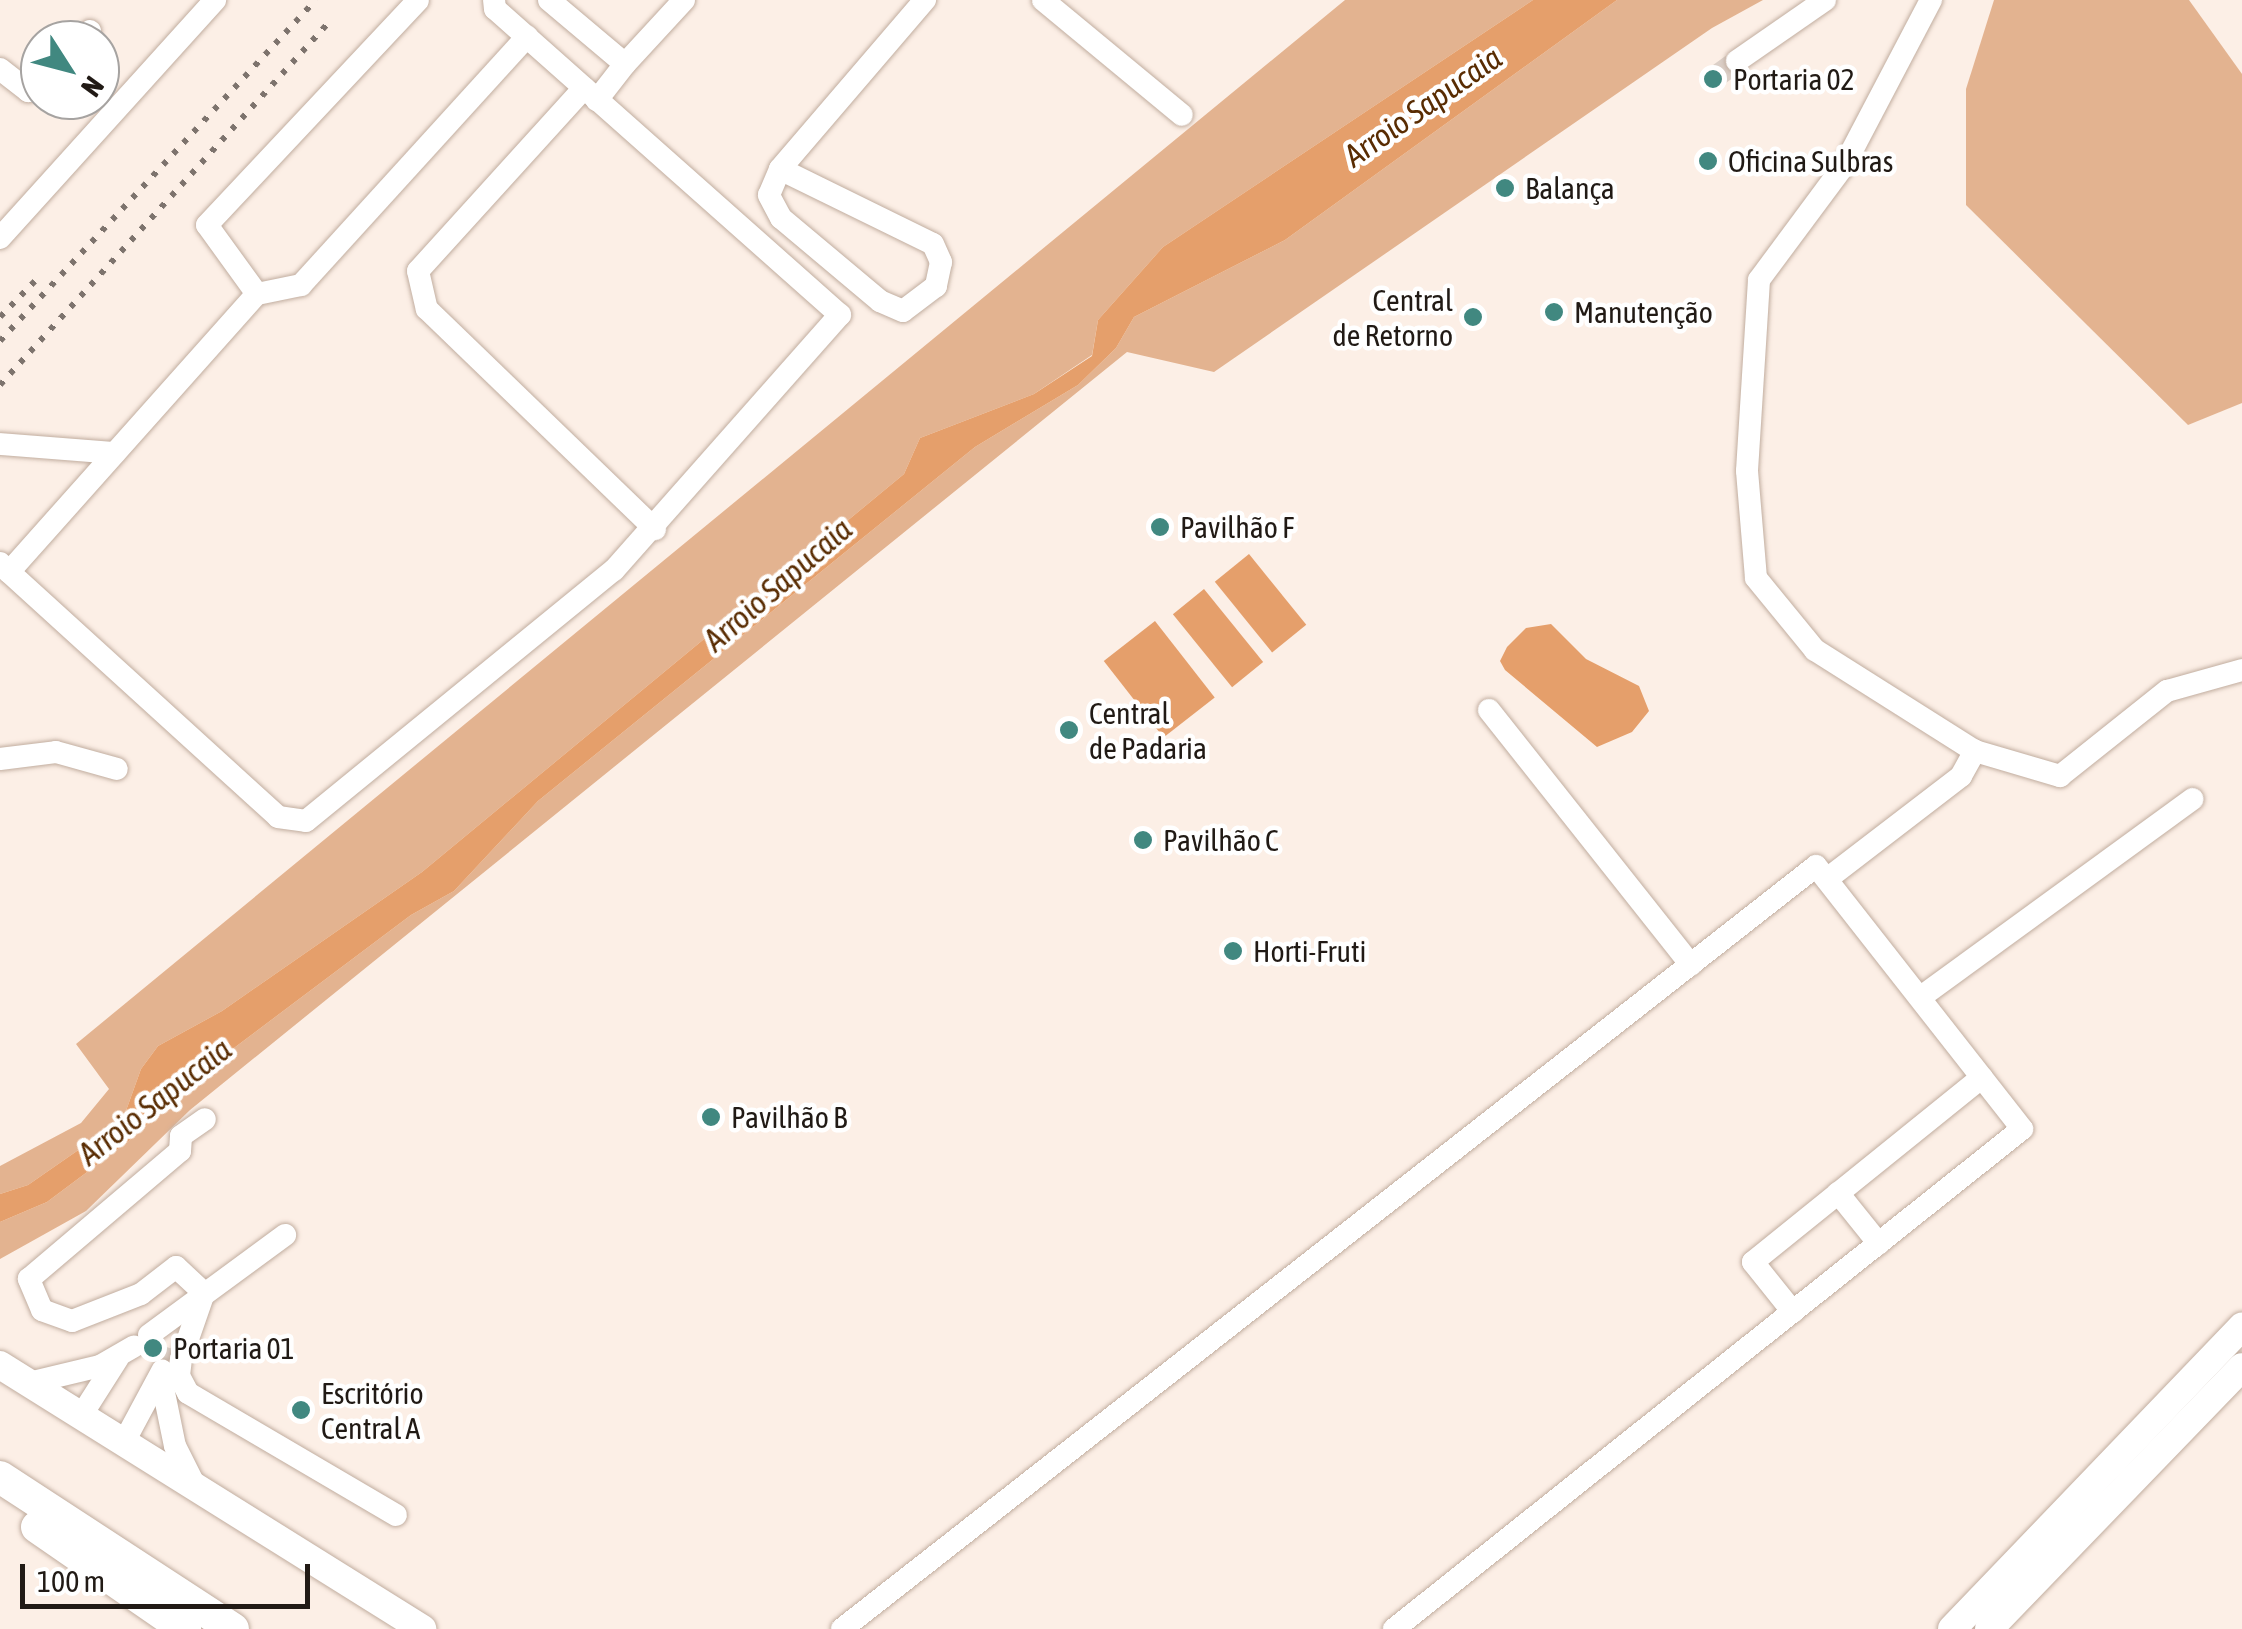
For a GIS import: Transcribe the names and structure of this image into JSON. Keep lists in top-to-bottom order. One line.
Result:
{"water":["Arroio Sapucaia"],"places":["Portaria 02","Oficina Sulbras","Balança","Manutenção","Central de Retorno","Pavilhão F","Central de Padaria","Pavilhão C","Horti-Fruti","Pavilhão B","Portaria 01","Escritório Central A"],"scale_bar":"100 m","north":"bottom right"}
